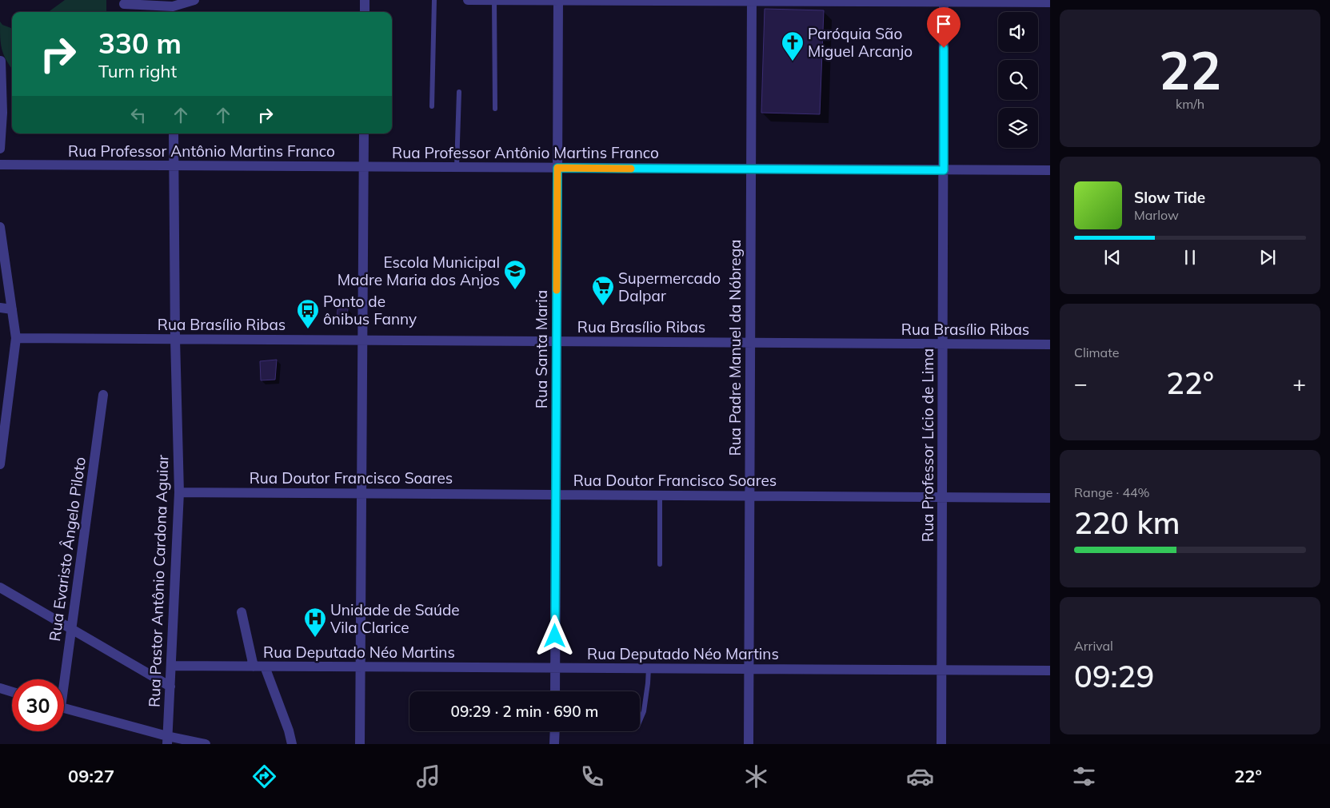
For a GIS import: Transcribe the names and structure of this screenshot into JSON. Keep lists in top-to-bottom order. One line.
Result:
{"streets":{"street":["Rua Professor Antônio Martins Franco","Rua Brasílio Ribas","Rua Padre Manuel da Nóbrega","Rua Santa Maria","Rua Professor Lício de Lima","Rua Doutor Francisco Soares","Rua Evaristo Ângelo Piloto","Rua Pastor Antônio Cardona Aguiar","Rua Deputado Néo Martins"]},"crossings":[["Rua Professor Antônio Martins Franco","Rua Padre Manuel da Nóbrega"],["Rua Professor Antônio Martins Franco","Rua Santa Maria"],["Rua Professor Antônio Martins Franco","Rua Professor Lício de Lima"],["Rua Professor Antônio Martins Franco","Rua Pastor Antônio Cardona Aguiar"],["Rua Brasílio Ribas","Rua Padre Manuel da Nóbrega"],["Rua Brasílio Ribas","Rua Santa Maria"],["Rua Brasílio Ribas","Rua Professor Lício de Lima"],["Rua Brasílio Ribas","Rua Pastor Antônio Cardona Aguiar"],["Rua Padre Manuel da Nóbrega","Rua Doutor Francisco Soares"],["Rua Padre Manuel da Nóbrega","Rua Deputado Néo Martins"],["Rua Santa Maria","Rua Doutor Francisco Soares"],["Rua Santa Maria","Rua Deputado Néo Martins"],["Rua Professor Lício de Lima","Rua Doutor Francisco Soares"],["Rua Professor Lício de Lima","Rua Deputado Néo Martins"],["Rua Doutor Francisco Soares","Rua Pastor Antônio Cardona Aguiar"],["Rua Pastor Antônio Cardona Aguiar","Rua Deputado Néo Martins"]],"places":{"church":["Paróquia São Miguel Arcanjo"],"school or university":["Escola Municipal Madre Maria dos Anjos"],"supermarket":["Supermercado Dalpar"],"bus stop":["Ponto de ônibus Fanny"],"hospital":["Unidade de Saúde Vila Clarice"]},"page":{"tile":[["22","km/h"],"Climate",["Range · 44%","220 km"],["Arrival","09:29"]],"turn":["330 m","Turn right"],"song":["Slow Tide","Marlow"],"heat":["−","22°","+"],"limit":"30","trip":"09:29 · 2 min · 690 m","tabs":["09:27","22°"]}}
